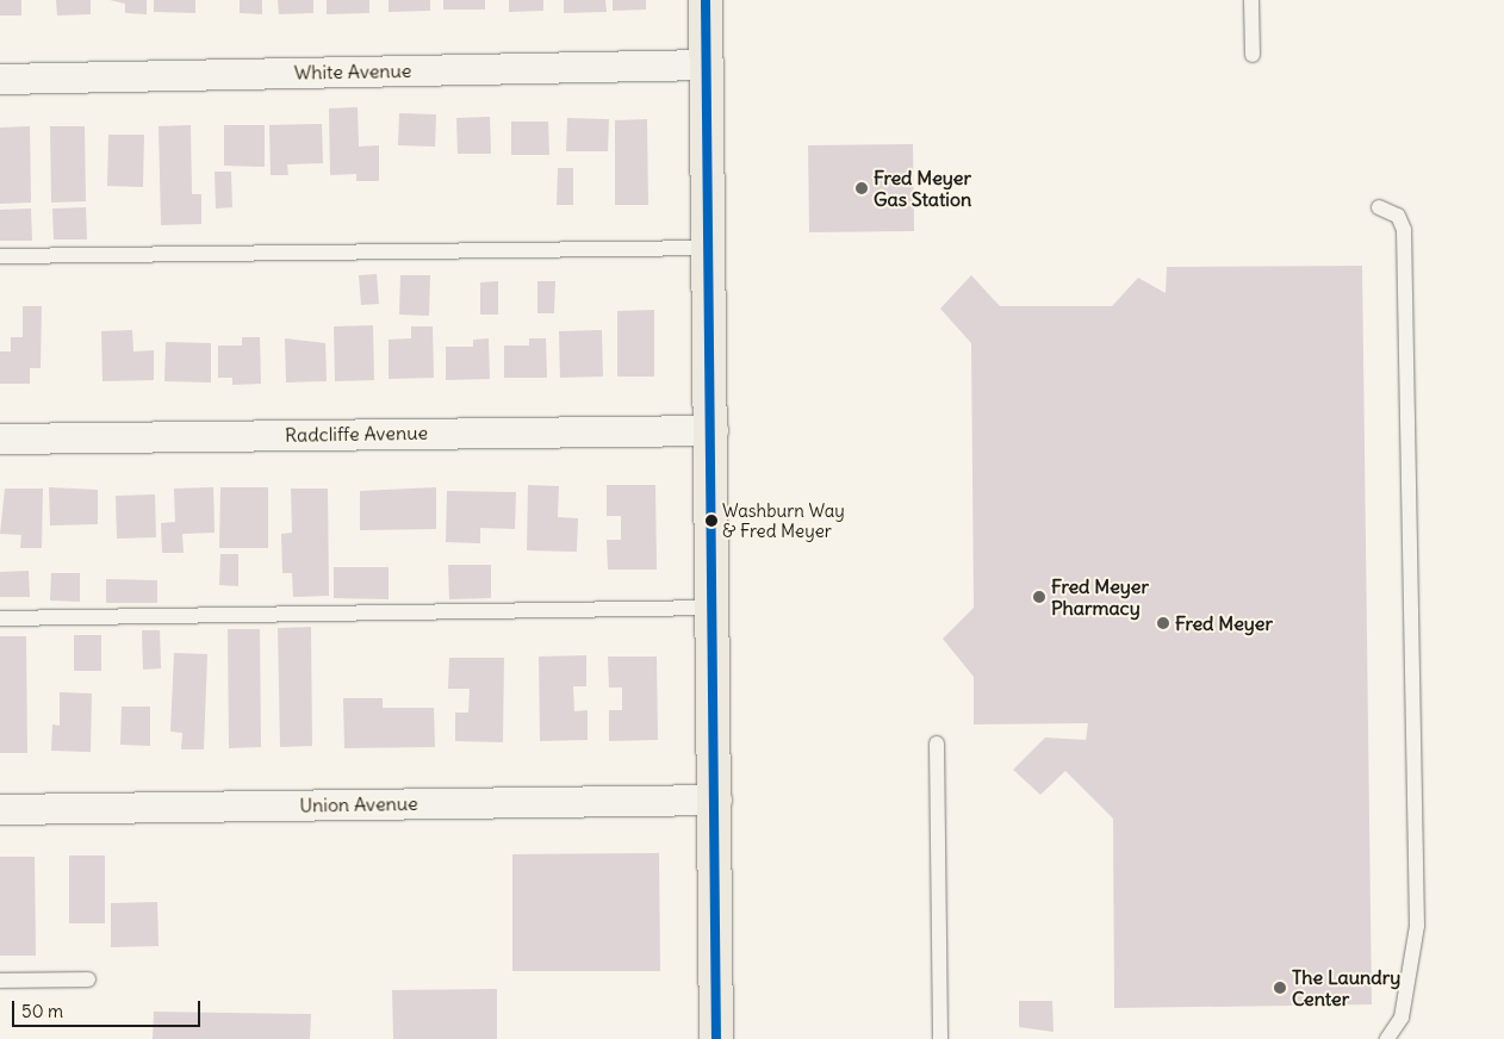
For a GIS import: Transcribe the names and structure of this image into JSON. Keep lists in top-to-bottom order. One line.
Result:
{"streets":{"street":["White Avenue","Radcliffe Avenue","Union Avenue"]},"places":["Fred Meyer Gas Station","Washburn Way & Fred Meyer","Fred Meyer Pharmacy","Fred Meyer","The Laundry Center"],"scale_bar":"50 m"}
